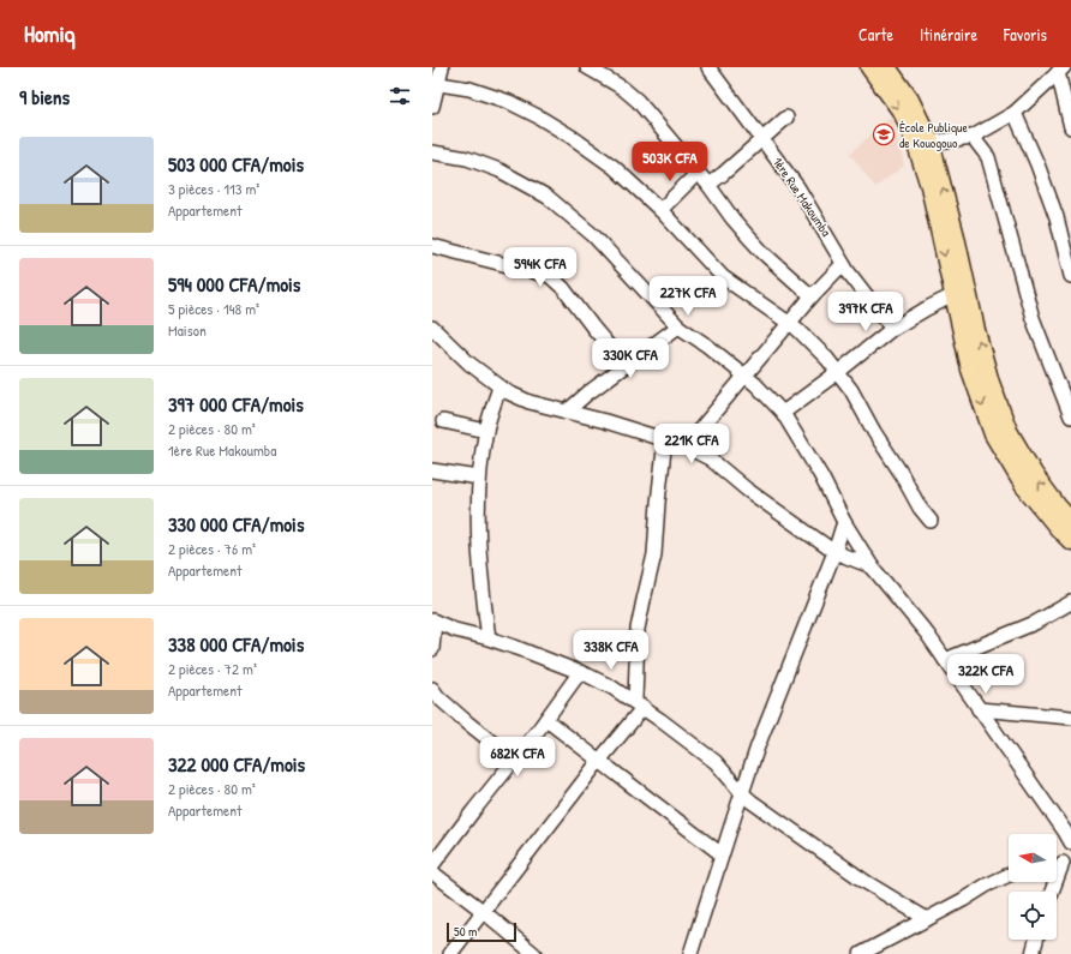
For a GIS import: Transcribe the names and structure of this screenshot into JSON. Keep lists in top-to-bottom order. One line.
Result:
{"streets":{"street":["1ère Rue Makoumba"]},"places":{"school or university":["École Publique de Kouogouo"]},"scale_bar":"50 m","north":"left","page":{"header":"Homiq","nav":["Carte","Itinéraire","Favoris"],"heading":"9 biens","list":[{"name":"503 000 CFA/mois","note":"3 pièces · 113 m² · Appartement"},{"name":"594 000 CFA/mois","note":"5 pièces · 148 m² · Maison"},{"name":"397 000 CFA/mois","note":"2 pièces · 80 m² · 1ère Rue Makoumba"},{"name":"330 000 CFA/mois","note":"2 pièces · 76 m² · Appartement"},{"name":"338 000 CFA/mois","note":"2 pièces · 72 m² · Appartement"},{"name":"322 000 CFA/mois","note":"2 pièces · 80 m² · Appartement"}],"price":["503K CFA","594K CFA","227K CFA","397K CFA","330K CFA","221K CFA","338K CFA","322K CFA","682K CFA"],"scale":"50 m"}}
